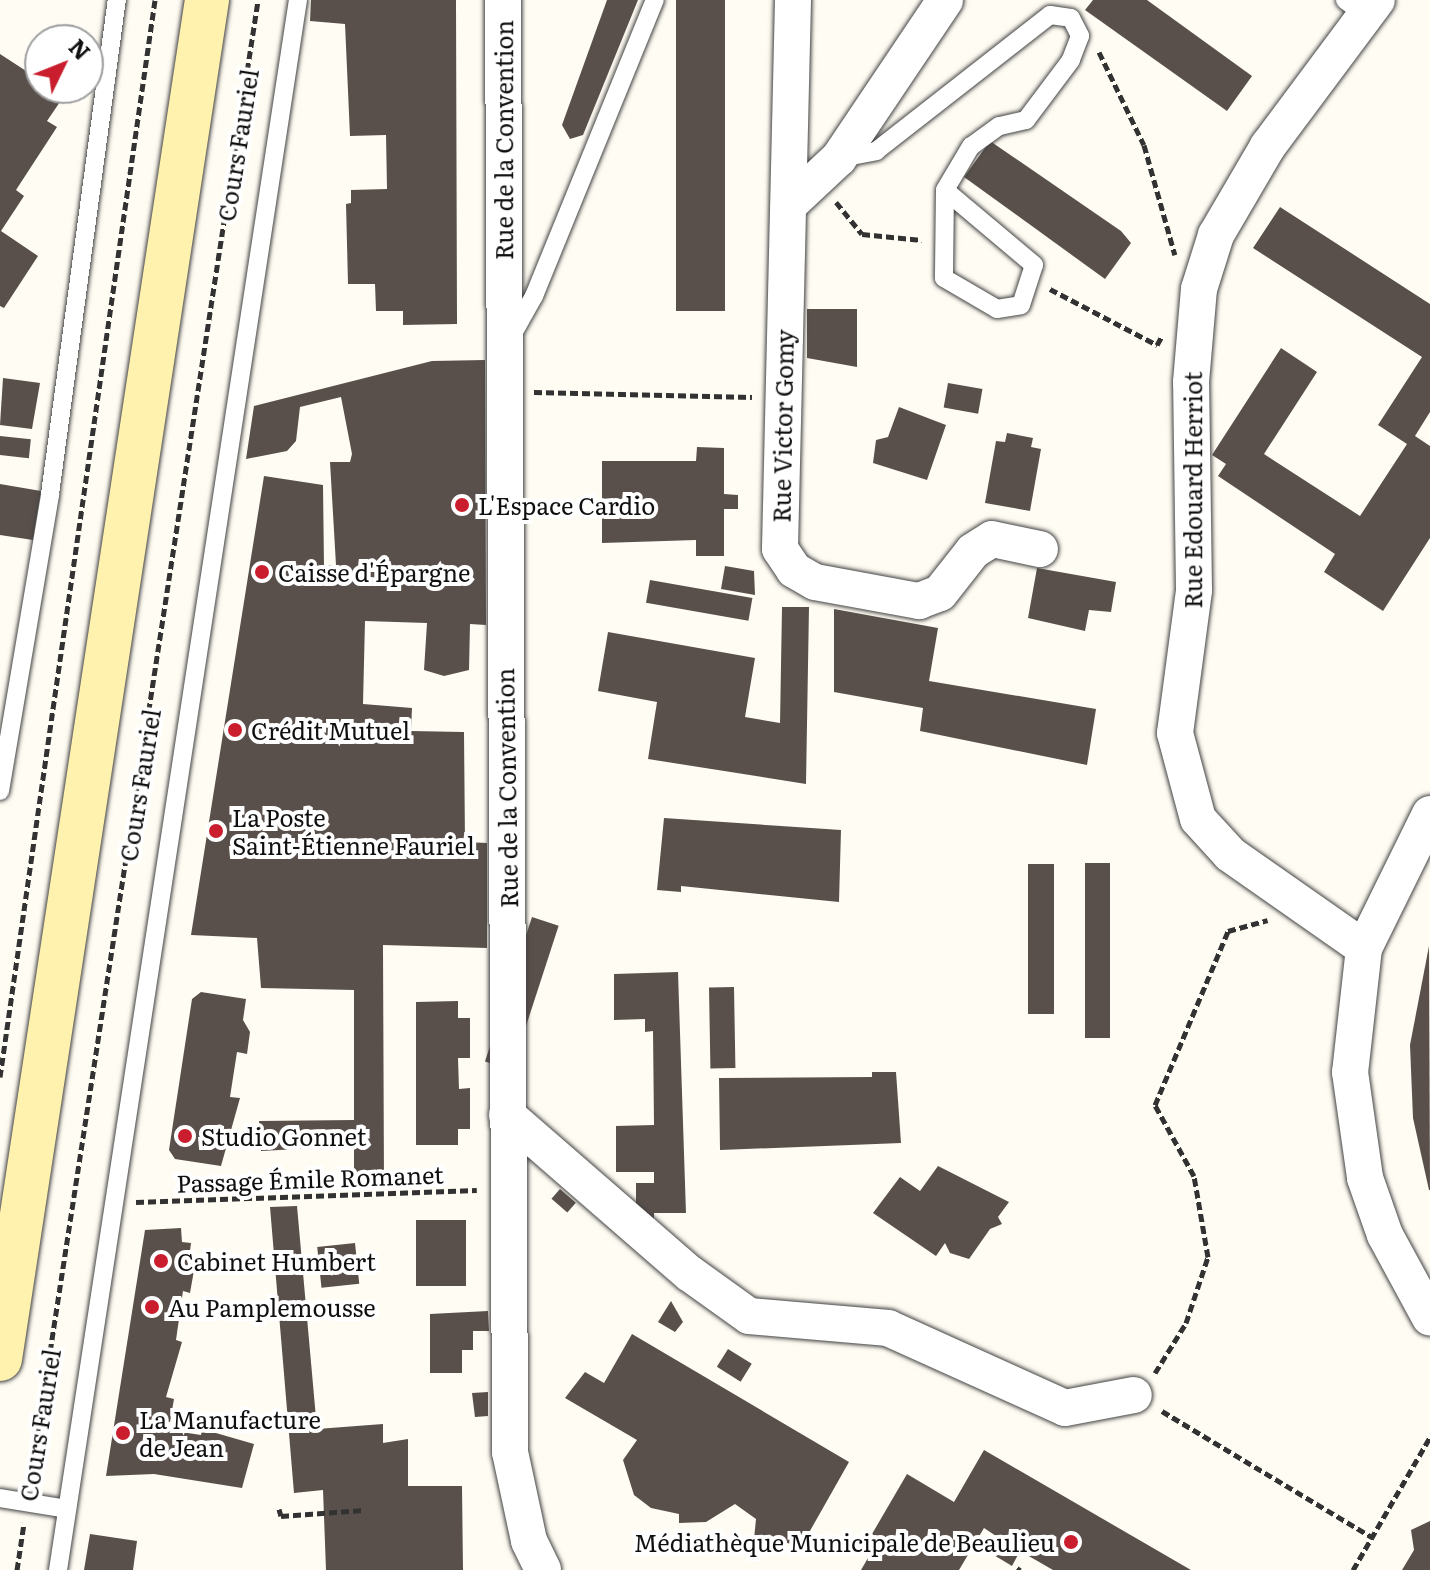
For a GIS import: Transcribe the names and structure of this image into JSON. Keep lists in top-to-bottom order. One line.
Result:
{"streets":{"main road":["Cours Fauriel"],"street":["Rue de la Convention","Rue Victor Gomy","Rue Edouard Herriot"],"path":["Passage Émile Romanet"]},"crossings":[["Rue de la Convention","Passage Émile Romanet"],["Cours Fauriel","Passage Émile Romanet"]],"places":["L'Espace Cardio","Caisse d'Épargne","Crédit Mutuel","La Poste Saint-Étienne Fauriel","Studio Gonnet","Cabinet Humbert","Au Pamplemousse","La Manufacture de Jean","Médiathèque Municipale de Beaulieu"],"north":"top right"}
